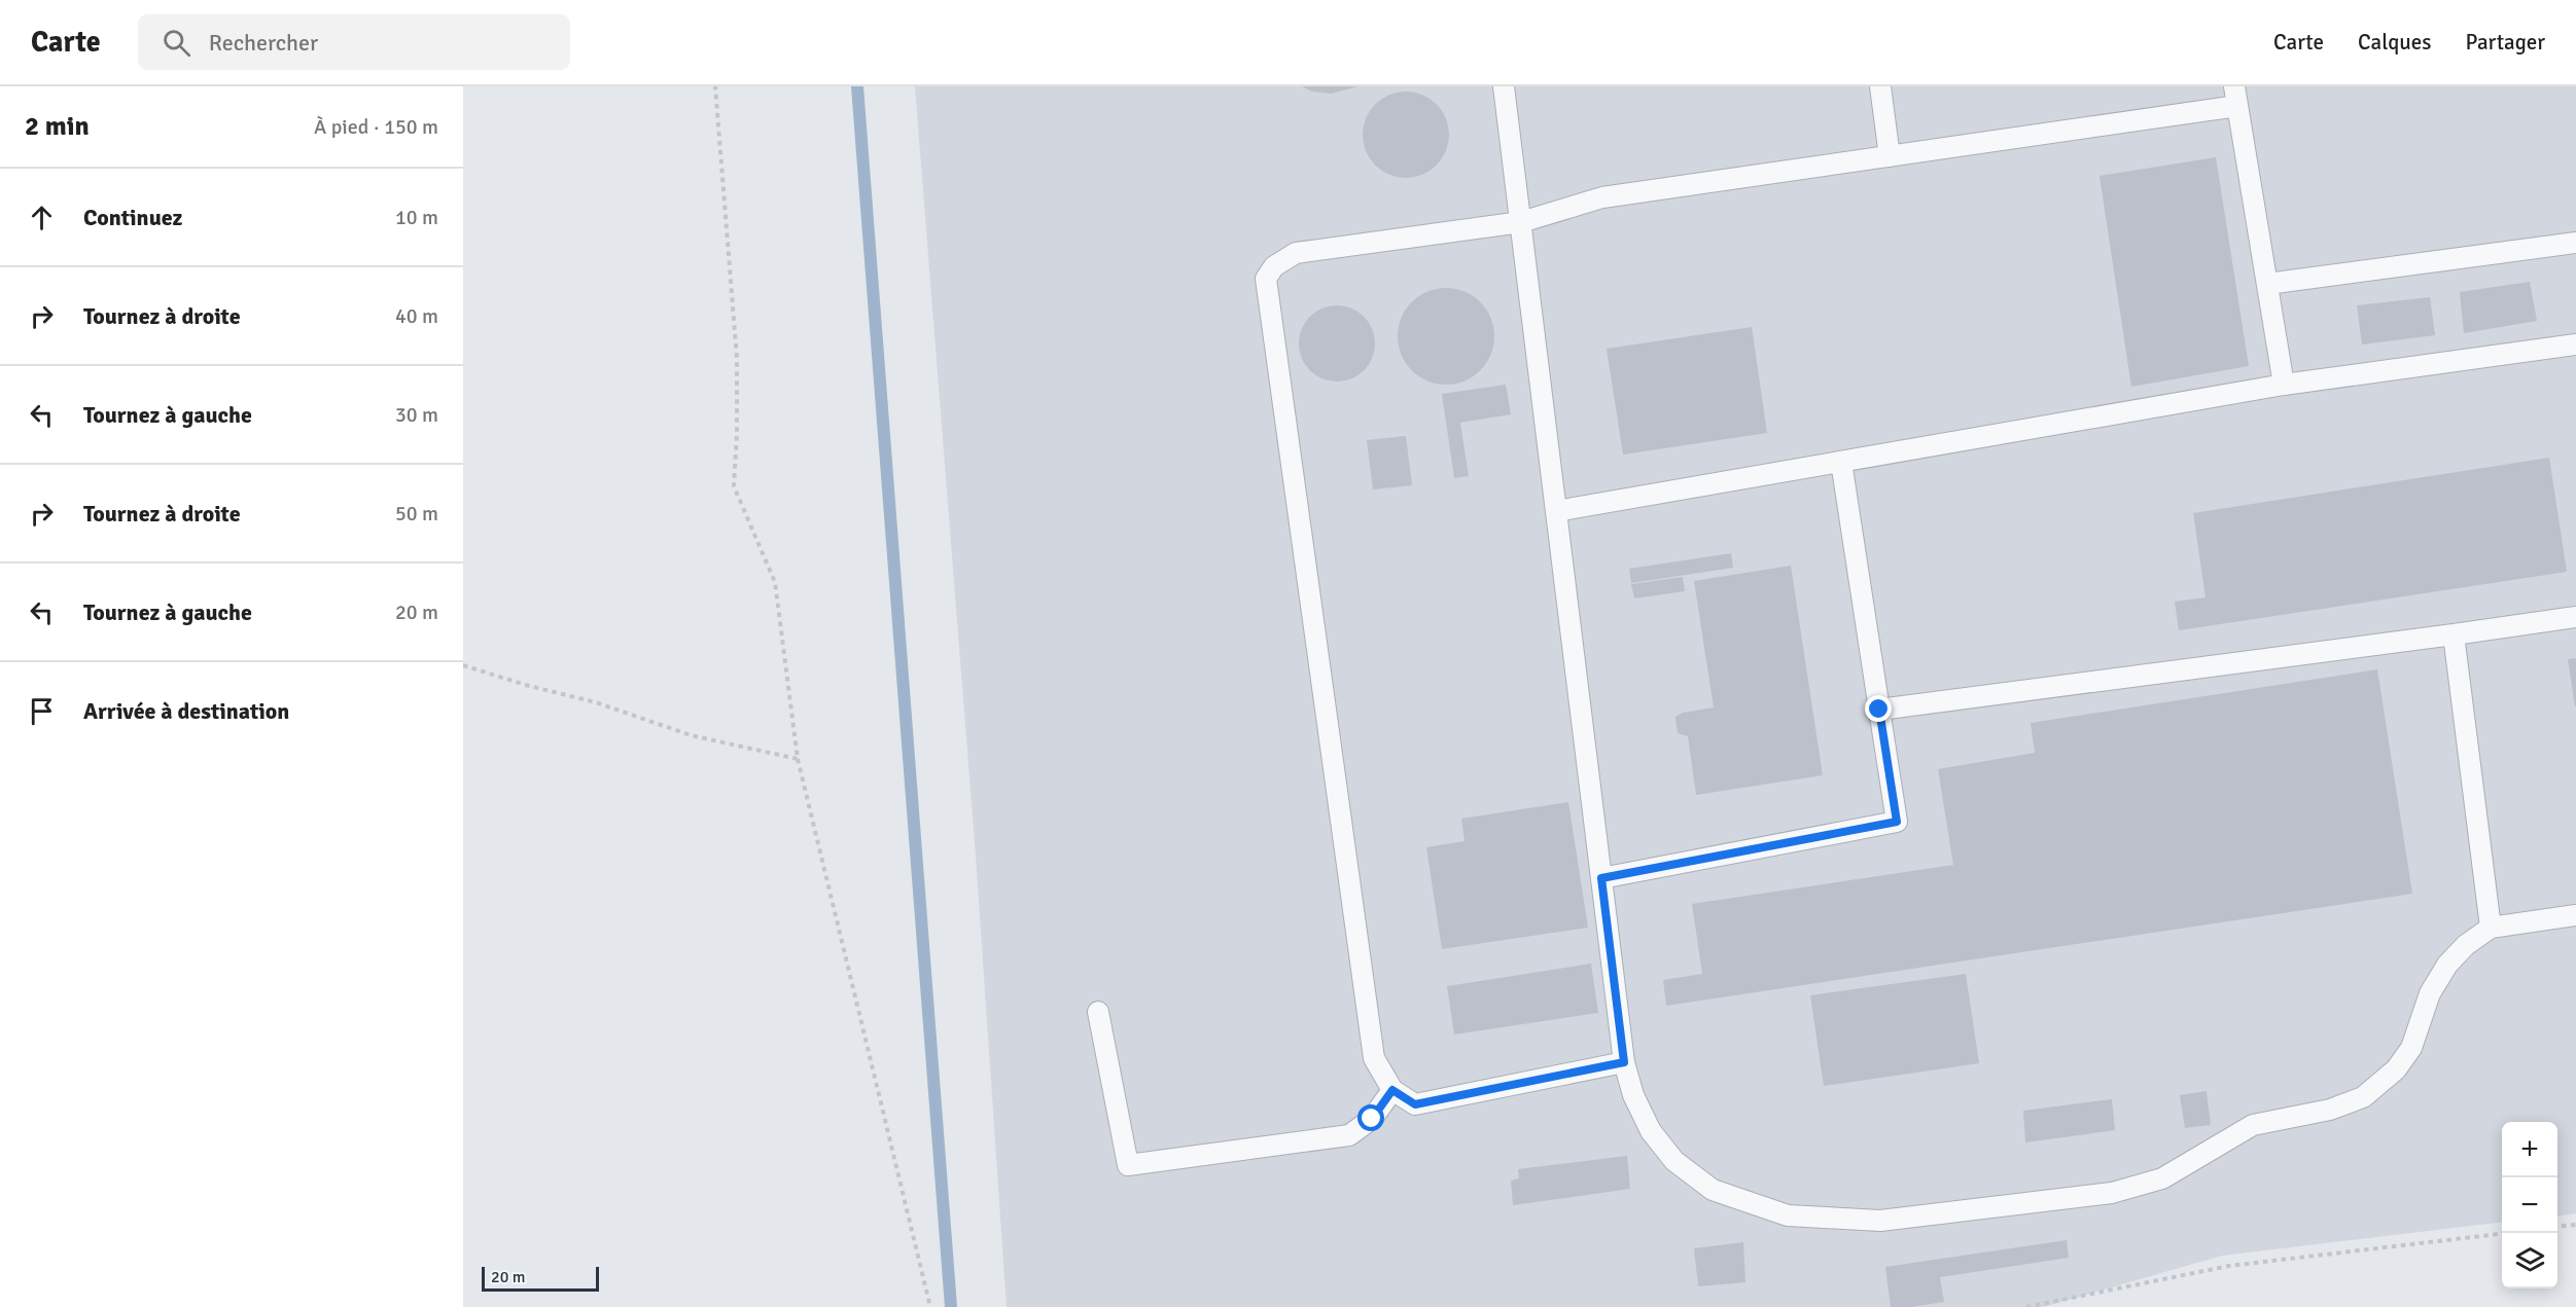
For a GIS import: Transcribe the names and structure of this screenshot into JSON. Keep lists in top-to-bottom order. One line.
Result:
{"scale_bar":"20 m","page":{"header":"Carte","search":"Rechercher","nav":["Carte","Calques","Partager"],"heading":["2 min","À pied · 150 m"],"list":[["Continuez","10 m"],["Tournez à droite","40 m"],["Tournez à gauche","30 m"],["Tournez à droite","50 m"],["Tournez à gauche","20 m"],"Arrivée à destination"],"map_buttons":["+","−"],"scale":"20 m"}}
